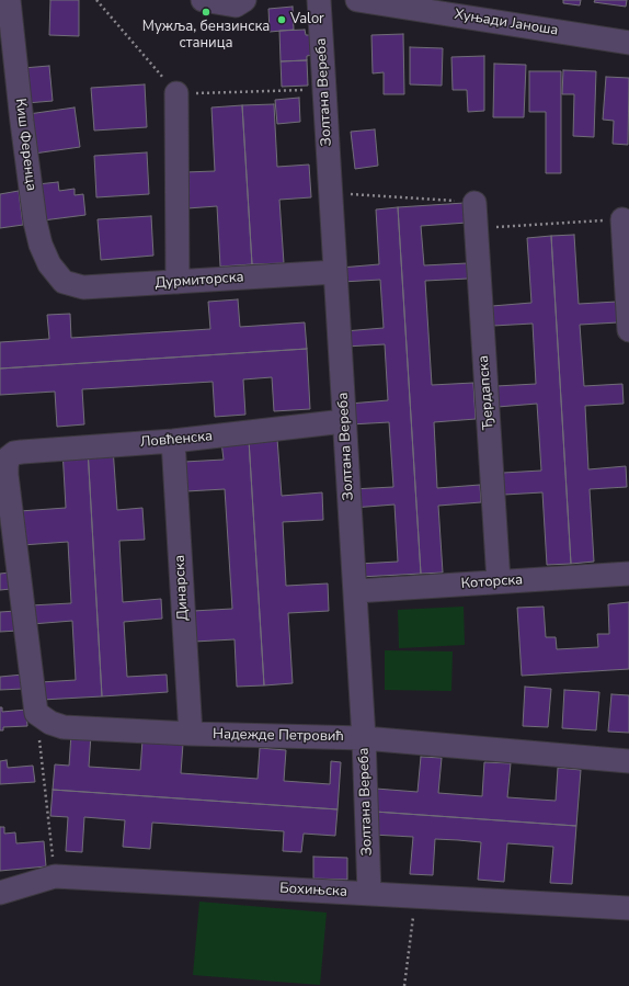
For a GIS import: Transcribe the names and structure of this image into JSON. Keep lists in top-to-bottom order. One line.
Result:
{"streets":{"street":["Хуњади Јаноша","Золтана Вереба","Киш Ференца","Дурмиторска","Ђердапска","Ловћенска","Которска","Динарска","Надежде Петровић","Бохињска"]},"crossings":[["Золтана Вереба","Дурмиторска"],["Золтана Вереба","Ловћенска"],["Золтана Вереба","Которска"],["Золтана Вереба","Надежде Петровић"],["Золтана Вереба","Бохињска"],["Киш Ференца","Дурмиторска"],["Ђердапска","Которска"],["Ловћенска","Динарска"],["Ловћенска","Надежде Петровић"],["Динарска","Надежде Петровић"]],"places":["Мужља, бензинска станица","Valor"]}
